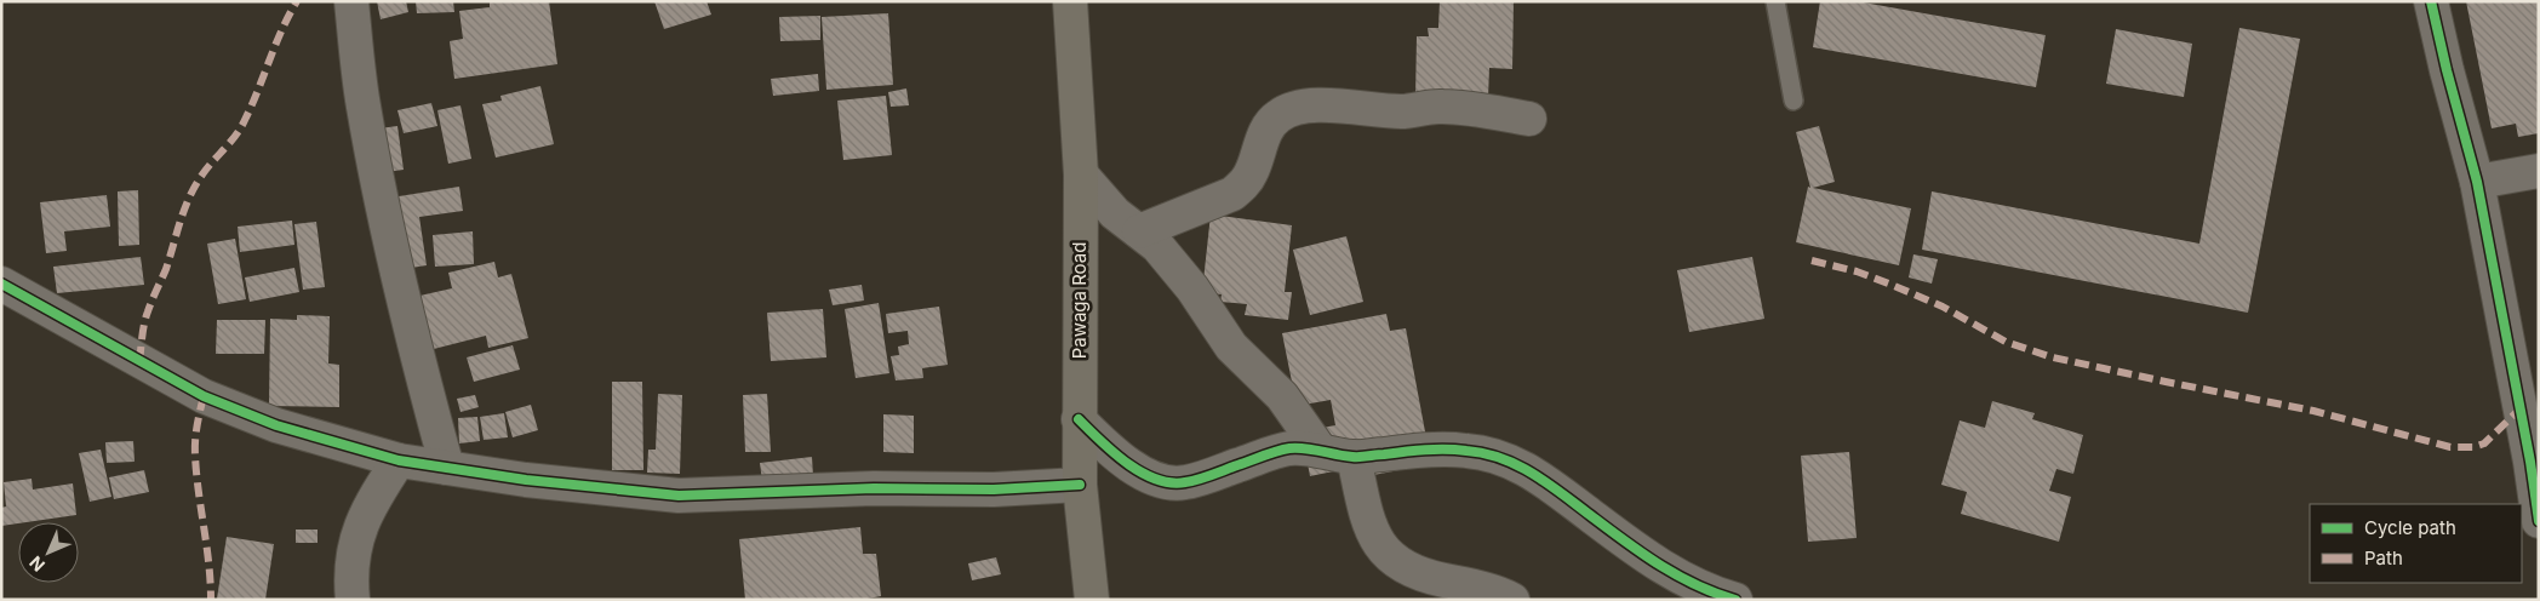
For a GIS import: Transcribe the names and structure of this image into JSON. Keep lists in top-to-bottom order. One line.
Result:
{"streets":{"main road":["Pawaga Road"]},"legend":["Cycle path","Path"],"north":"bottom left"}
